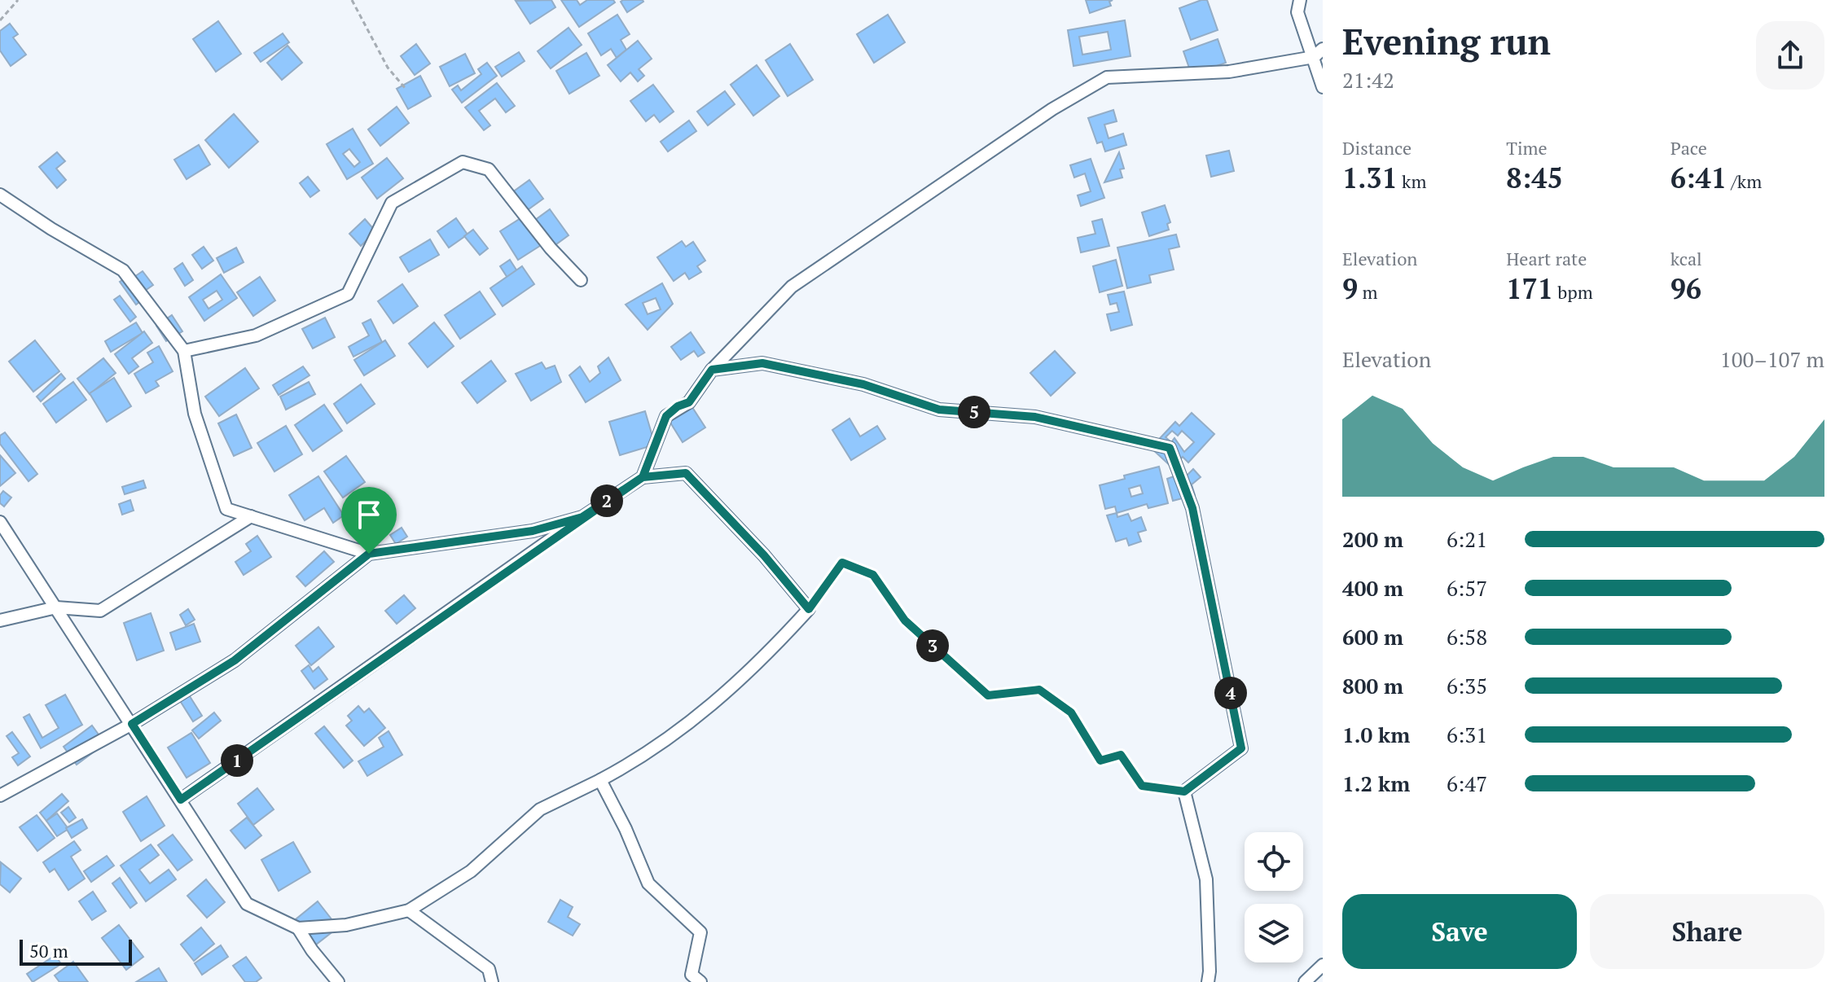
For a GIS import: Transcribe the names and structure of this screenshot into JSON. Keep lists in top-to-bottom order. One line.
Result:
{"scale_bar":"50 m","page":{"heading":["Evening run","21:42"],"stats":[["Distance","1.31 km"],["Time","8:45"],["Pace","6:41 /km"],["Elevation","9 m"],["Heart rate","171 bpm"],["kcal","96"]],"chart":["Elevation","100–107 m"],"pins":["5","2","3","4","1"],"list":[{"name":"200 m","note":"6:21"},{"name":"400 m","note":"6:57"},{"name":"600 m","note":"6:58"},{"name":"800 m","note":"6:35"},{"name":"1.0 km","note":"6:31"},{"name":"1.2 km","note":"6:47"}],"buttons":["Save","Share"],"scale":"50 m"}}
